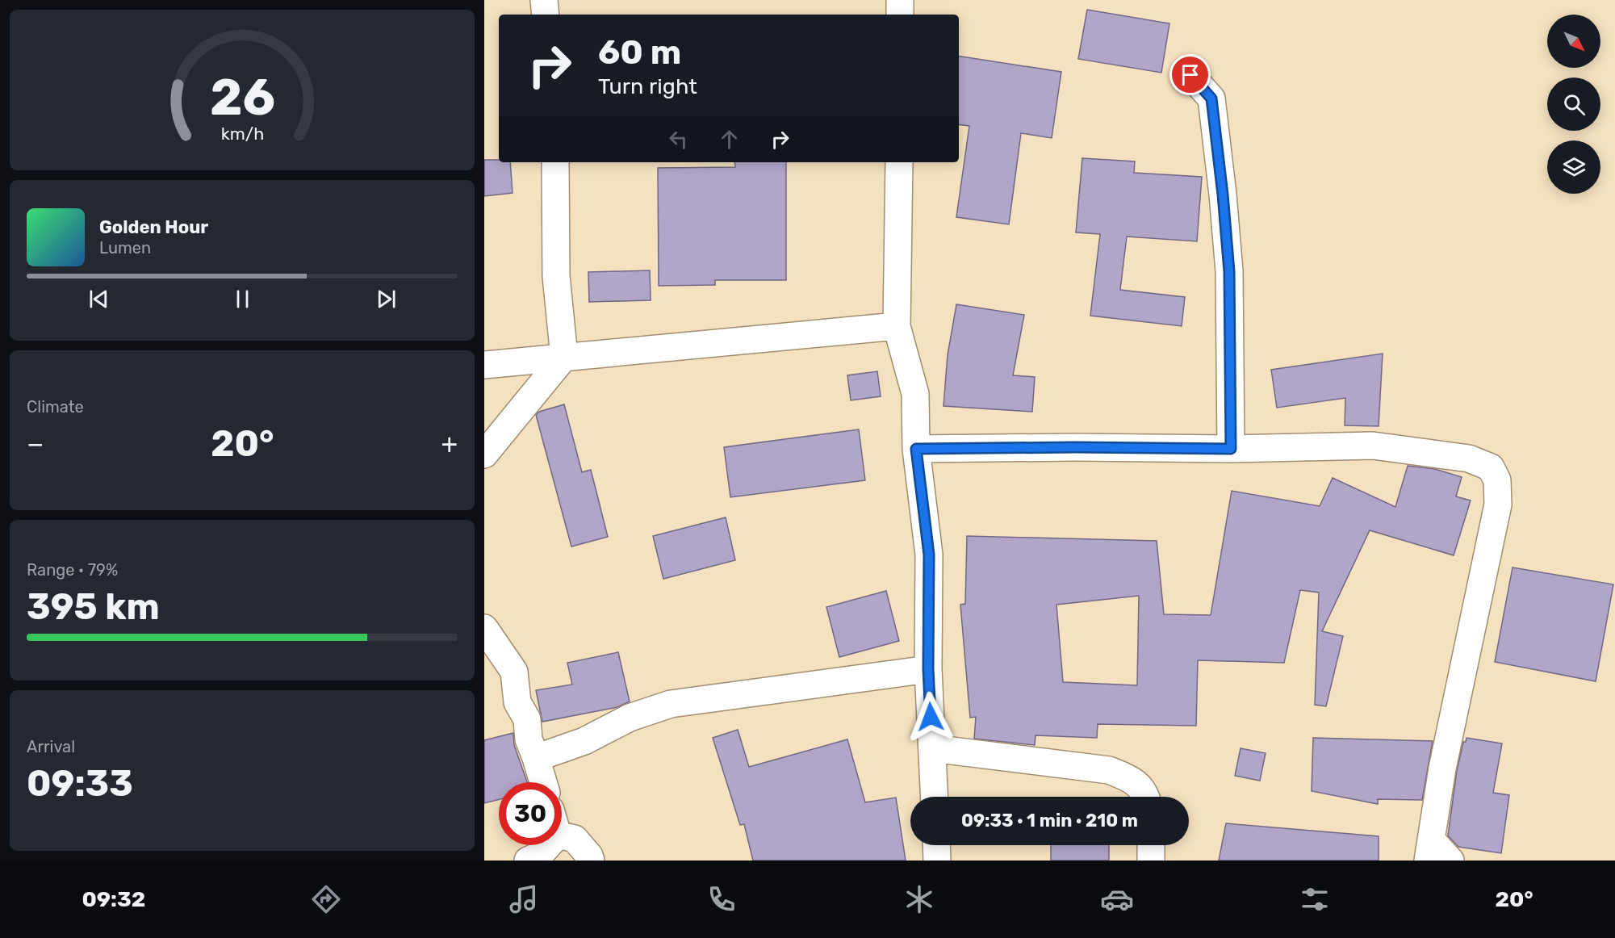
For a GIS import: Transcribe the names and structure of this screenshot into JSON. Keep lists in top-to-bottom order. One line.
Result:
{"north":"bottom right","page":{"turn":["60 m","Turn right"],"song":["Golden Hour","Lumen"],"tile":["Climate",["Range · 79%","395 km"],["Arrival","09:33"]],"heat":["−","20°","+"],"limit":"30","trip":"09:33 · 1 min · 210 m","tabs":["09:32","20°"],"gauge":["26","km/h"]}}
